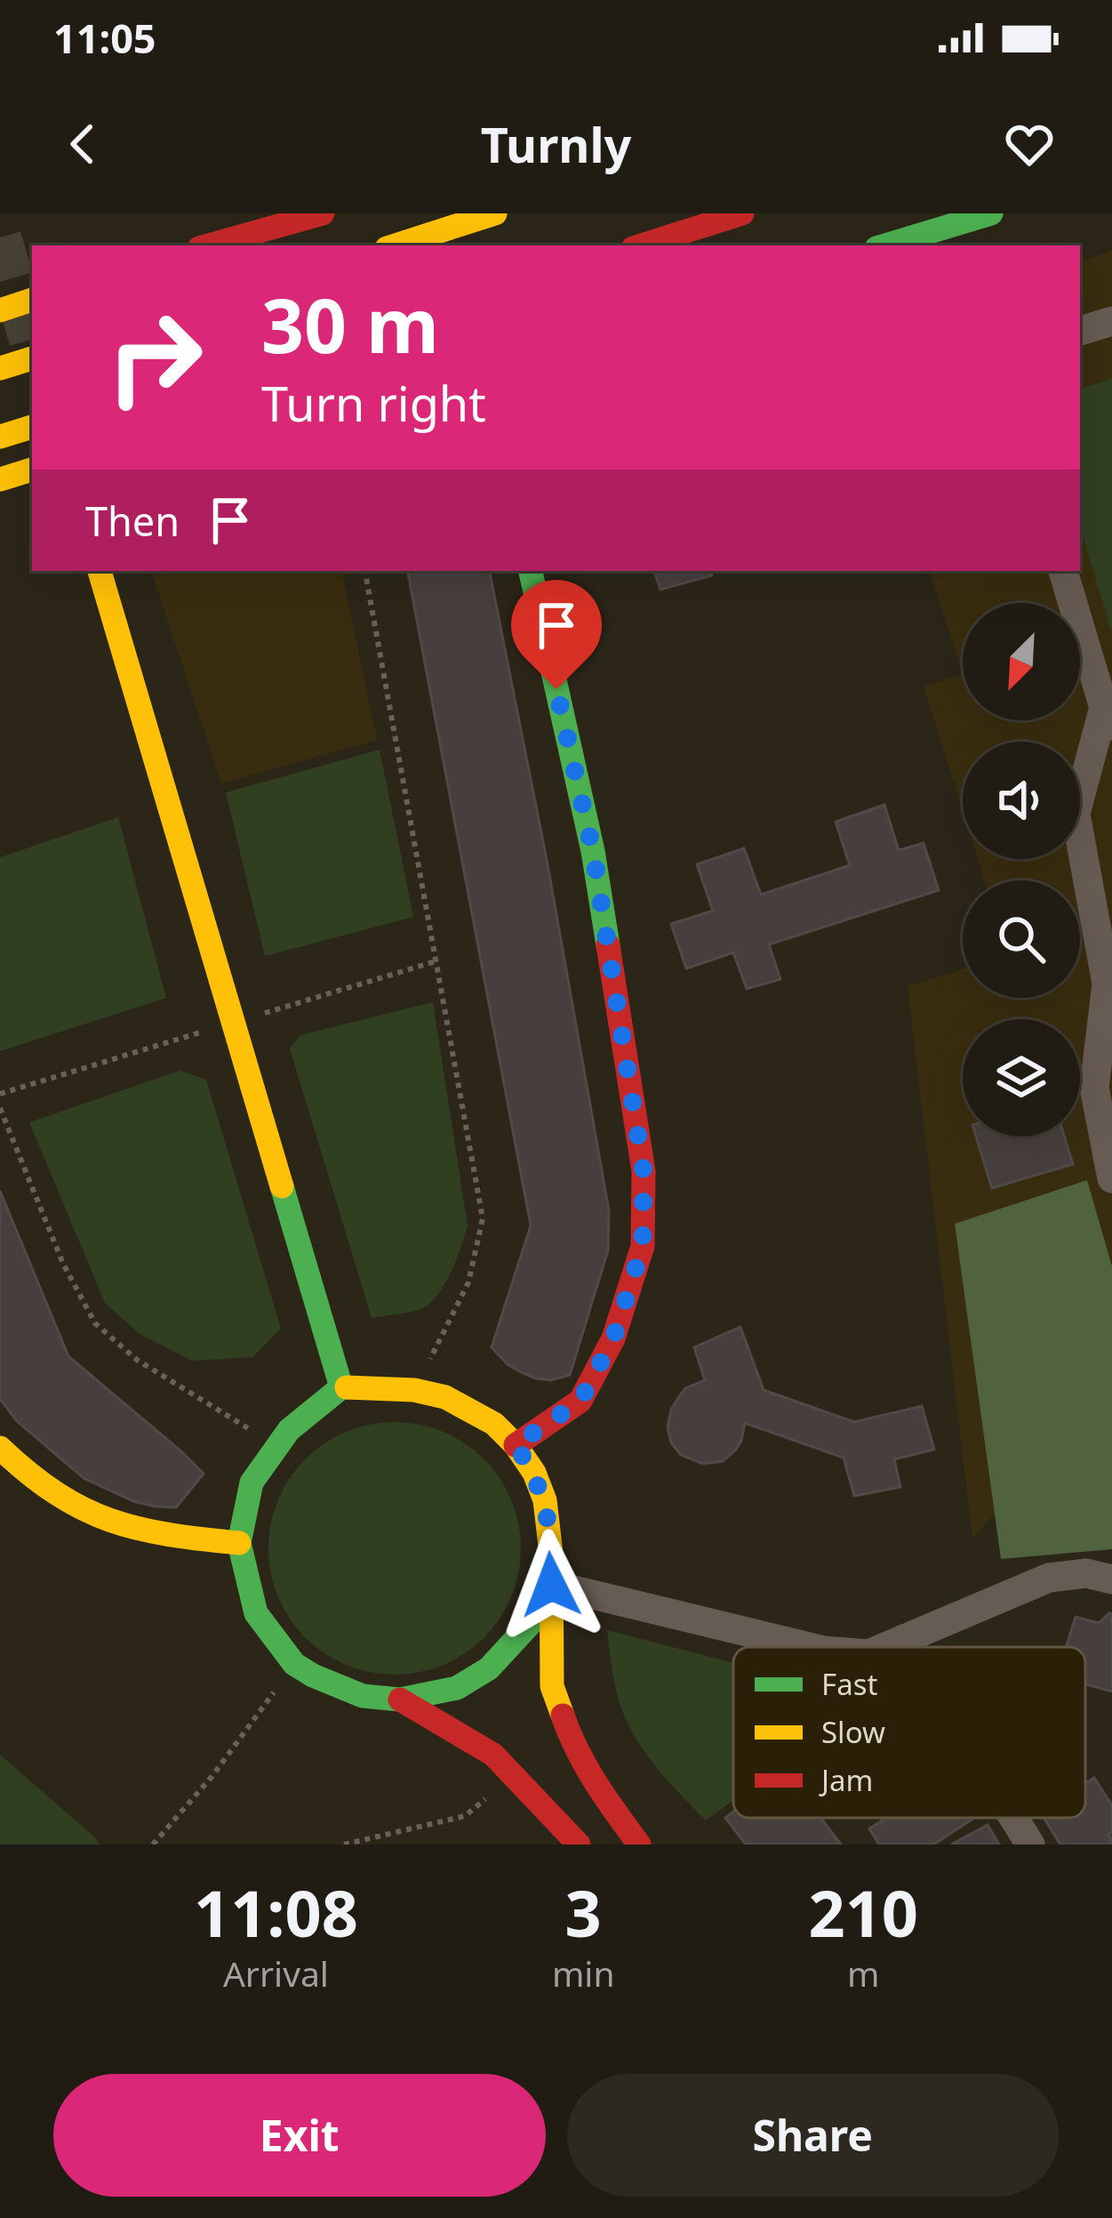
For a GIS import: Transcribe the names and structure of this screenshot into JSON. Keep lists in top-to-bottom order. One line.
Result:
{"legend":["Fast","Slow","Jam"],"north":"bottom left","page":{"status":"11:05","header":"Turnly","turn":["30 m","Turn right"],"then":"Then","eta":["11:08","Arrival","3","min","210","m"],"buttons":["Exit","Share"]}}
